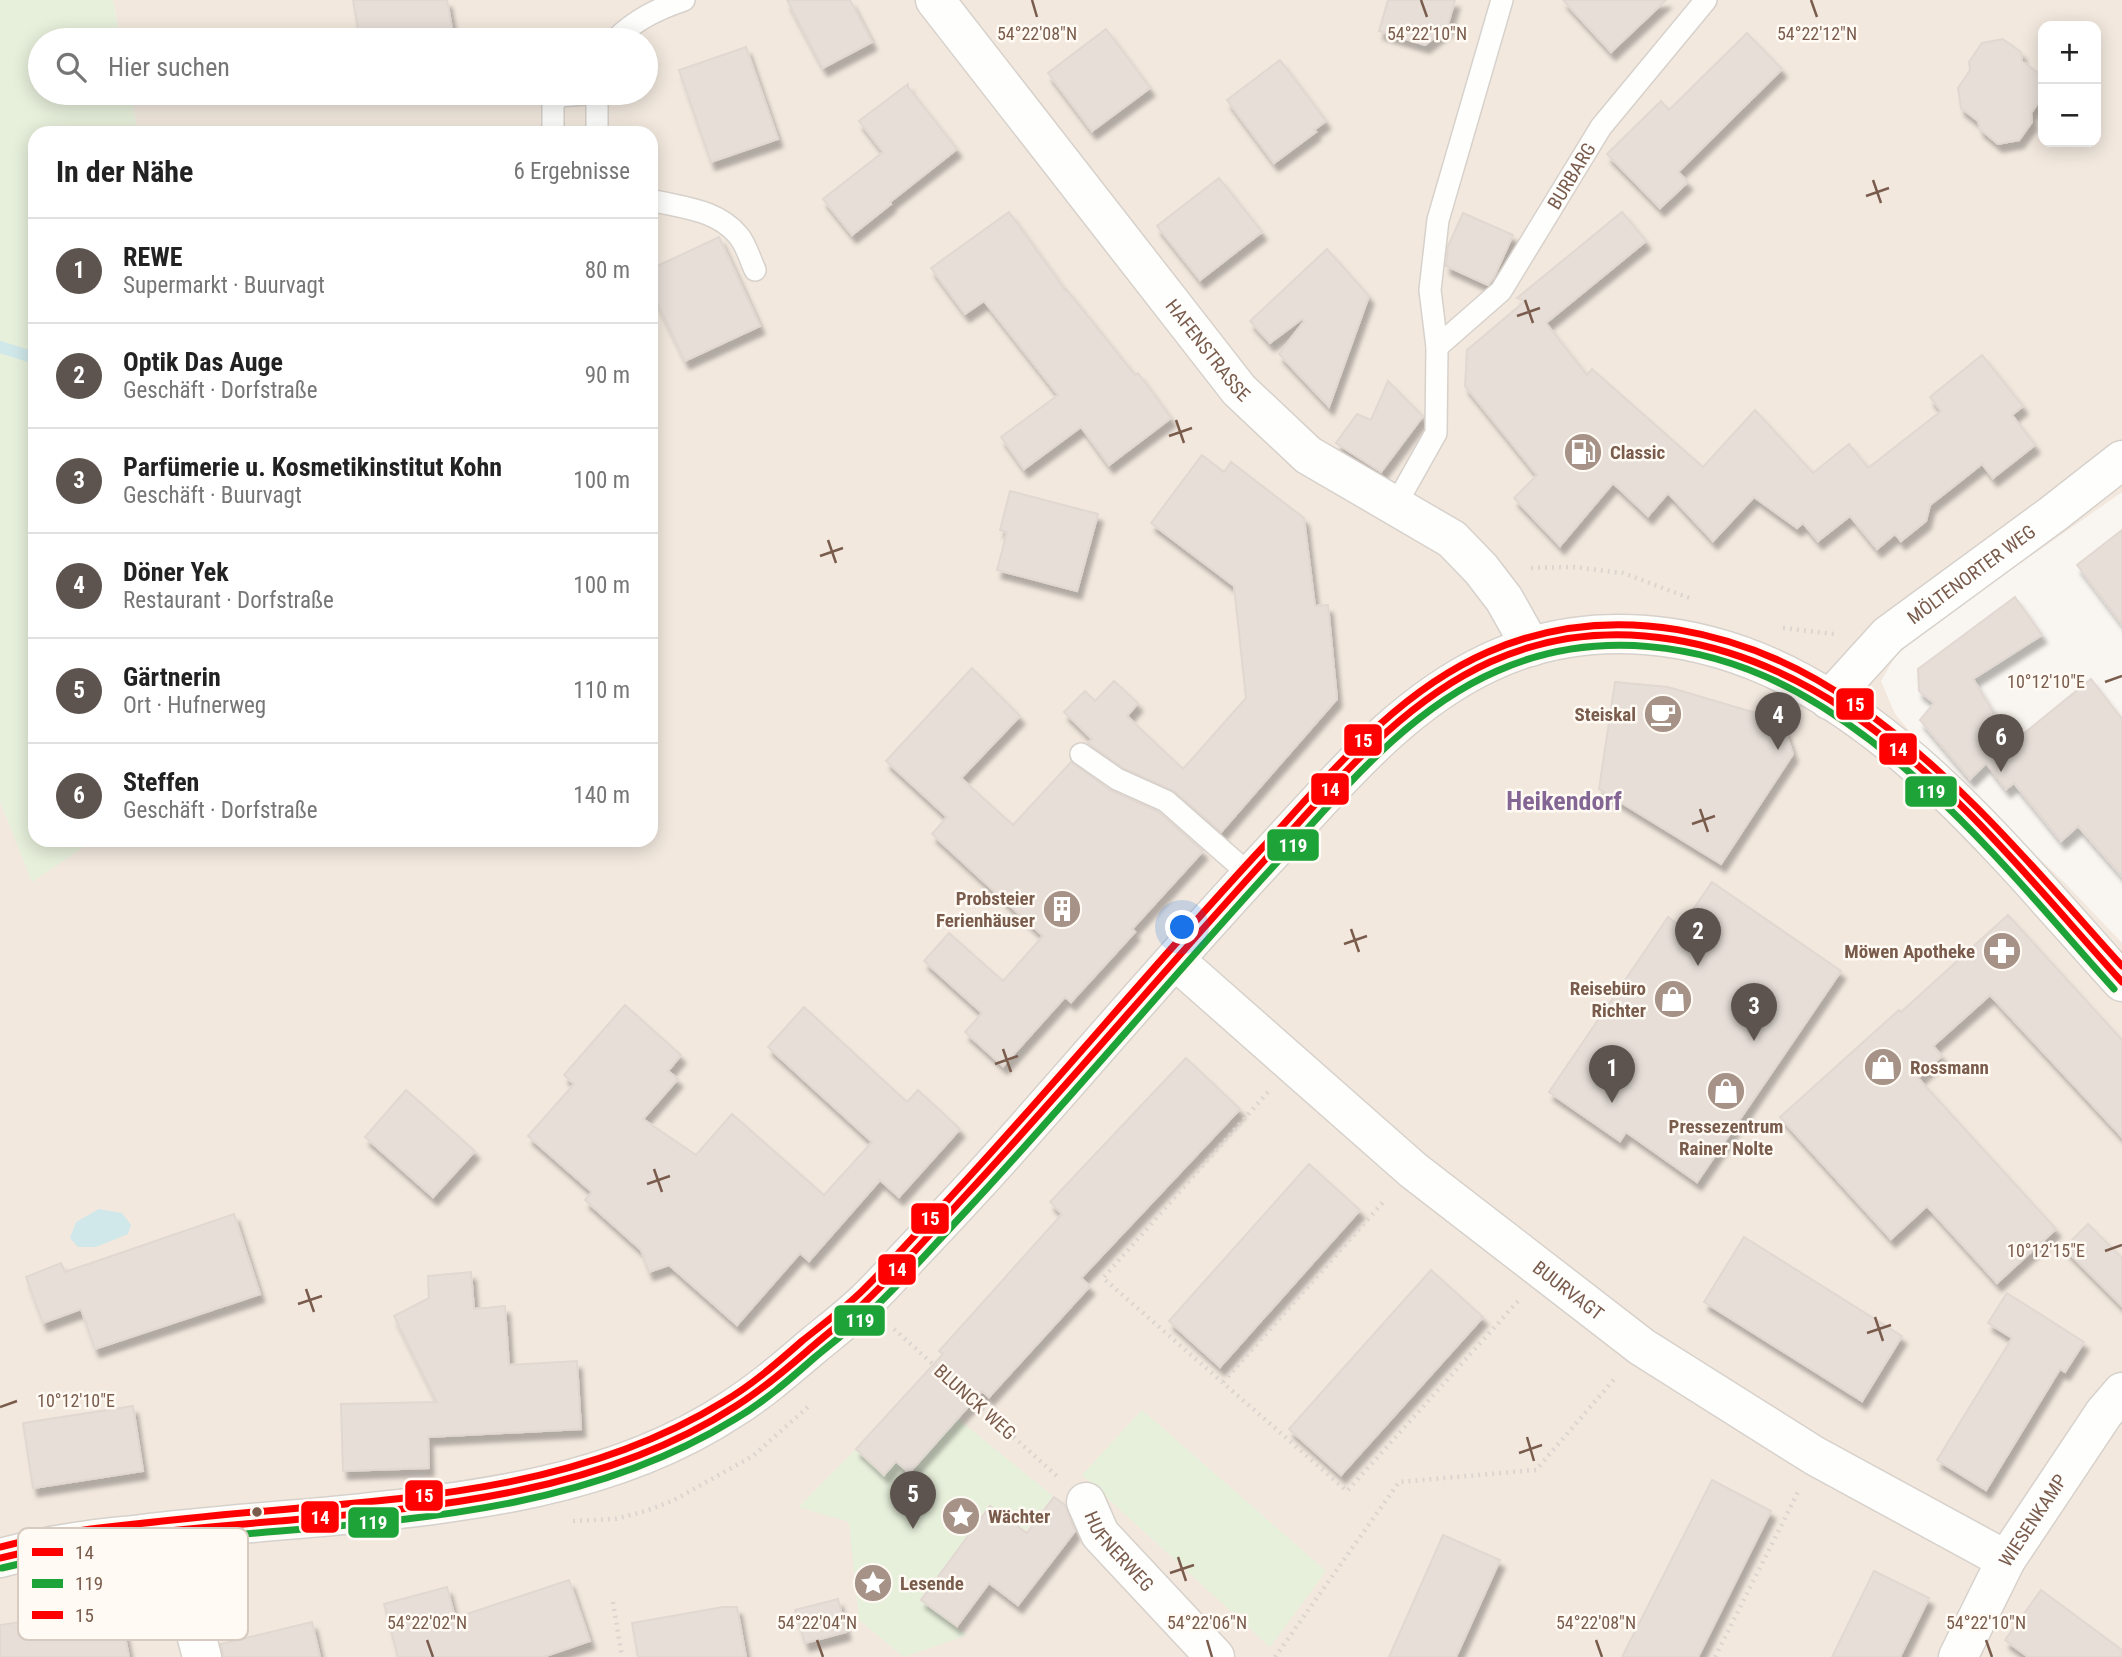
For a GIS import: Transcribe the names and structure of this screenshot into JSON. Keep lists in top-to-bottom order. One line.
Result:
{"streets":{"street":["HAFENSTRASSE","MÖLTENORTER WEG","BUURVAGT","WIESENKAMP","HUFNERWEG"],"lane":["BURBARG"],"path":["BLUNCK WEG"]},"crossings":[["BUURVAGT","WIESENKAMP"],["BLUNCK WEG","HUFNERWEG"]],"districts":["Heikendorf"],"places":{"fuel station":["Classic"],"cafe":["Steiskal"],"building":["Probsteier Ferienhäuser"],"pharmacy":["Möwen Apotheke"],"shop":["Reisebüro Richter","Rossmann","Pressezentrum Rainer Nolte"],"place":["Wächter","Lesende"]},"lines":["transit line 15","transit line 14","transit line 119"],"legend":["14","119","15"],"page":{"map_buttons":["+","−"],"search":"Hier suchen","heading":["In der Nähe","6 Ergebnisse"],"list":[{"mark":"1","name":"REWE","note":"Supermarkt · Buurvagt","value":"80 m"},{"mark":"2","name":"Optik Das Auge","note":"Geschäft · Dorfstraße","value":"90 m"},{"mark":"3","name":"Parfümerie u. Kosmetikinstitut Kohn","note":"Geschäft · Buurvagt","value":"100 m"},{"mark":"4","name":"Döner Yek","note":"Restaurant · Dorfstraße","value":"100 m"},{"mark":"5","name":"Gärtnerin","note":"Ort · Hufnerweg","value":"110 m"},{"mark":"6","name":"Steffen","note":"Geschäft · Dorfstraße","value":"140 m"}],"pins":["4","6","2","3","1","5"]},"coordinates":["54°22'08\"N","54°22'10\"N","54°22'12\"N","10°12'10\"E","10°12'15\"E","54°22'02\"N","54°22'04\"N","54°22'06\"N"]}
